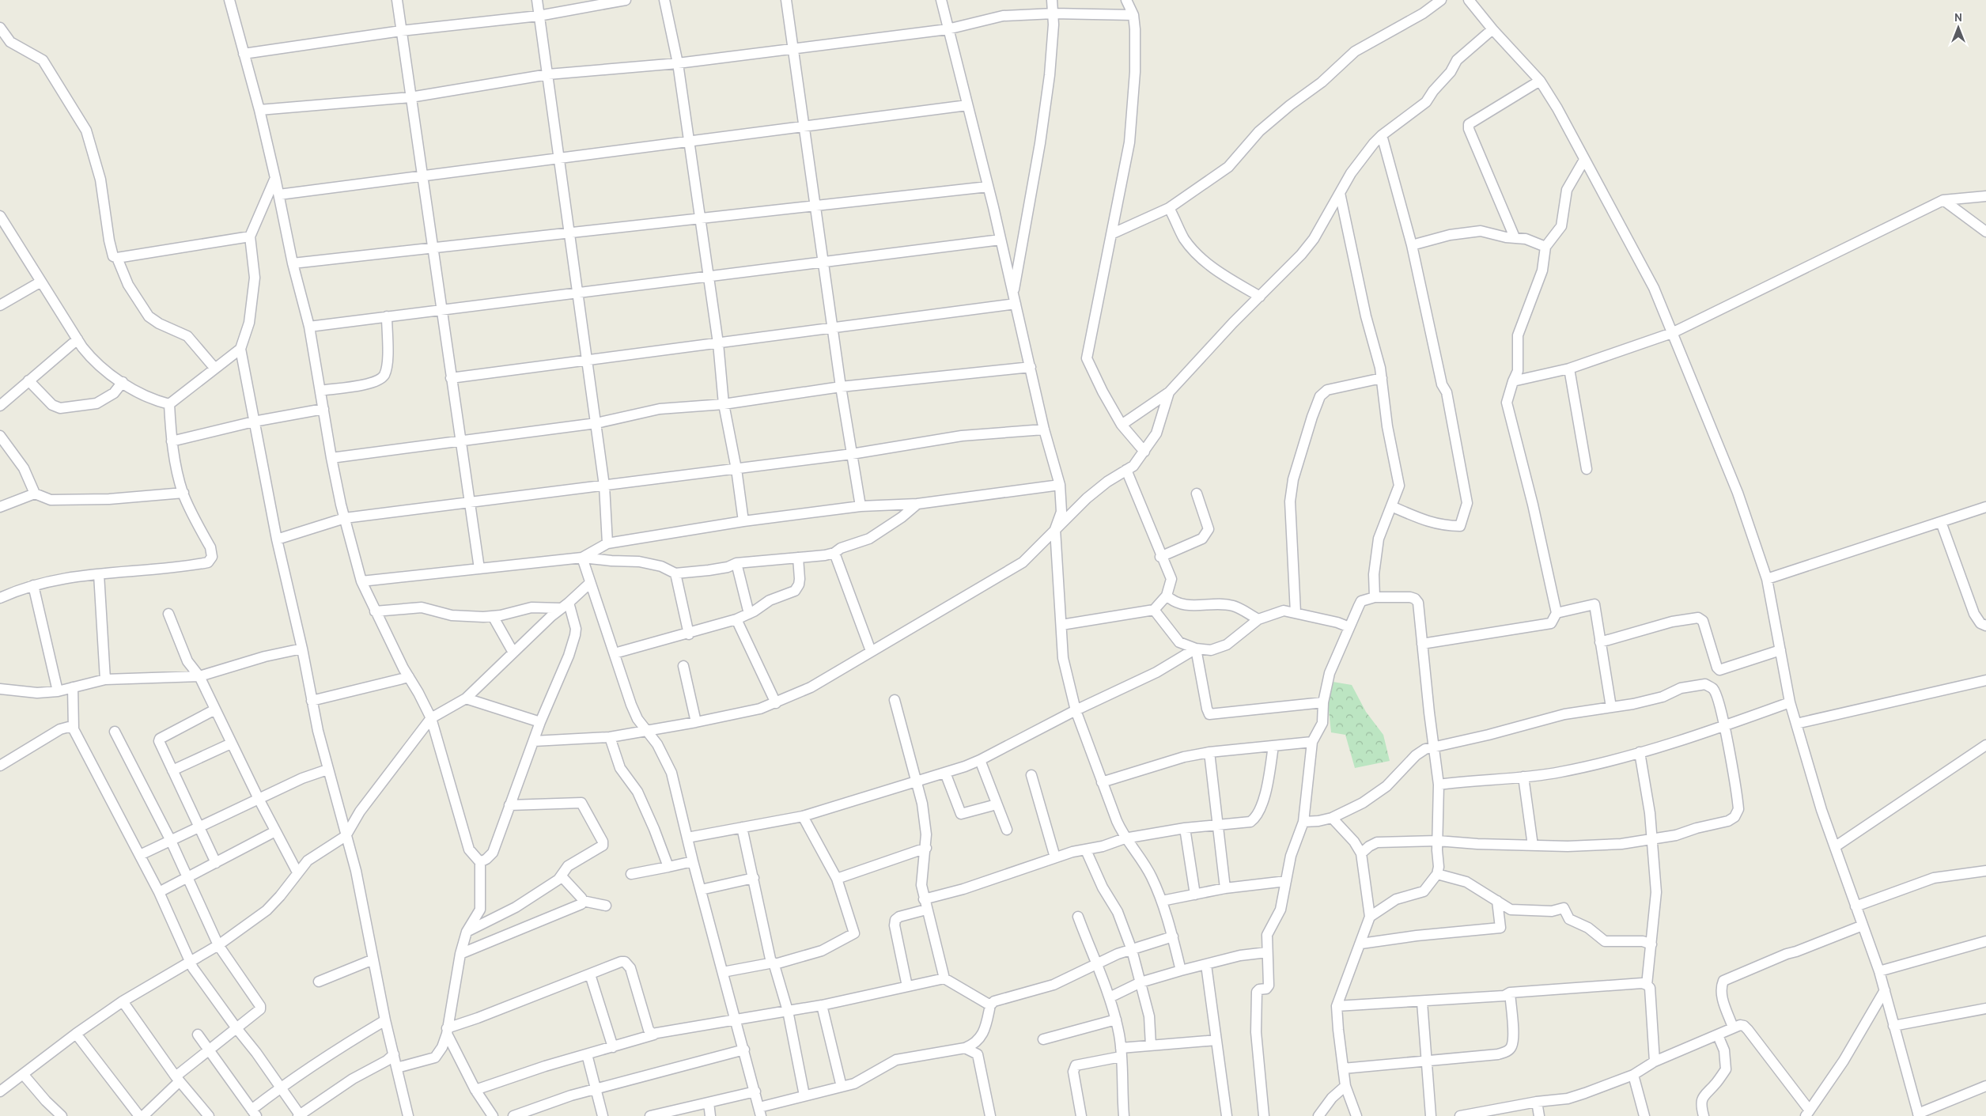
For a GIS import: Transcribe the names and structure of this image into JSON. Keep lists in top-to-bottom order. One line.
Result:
{"north":"top"}
